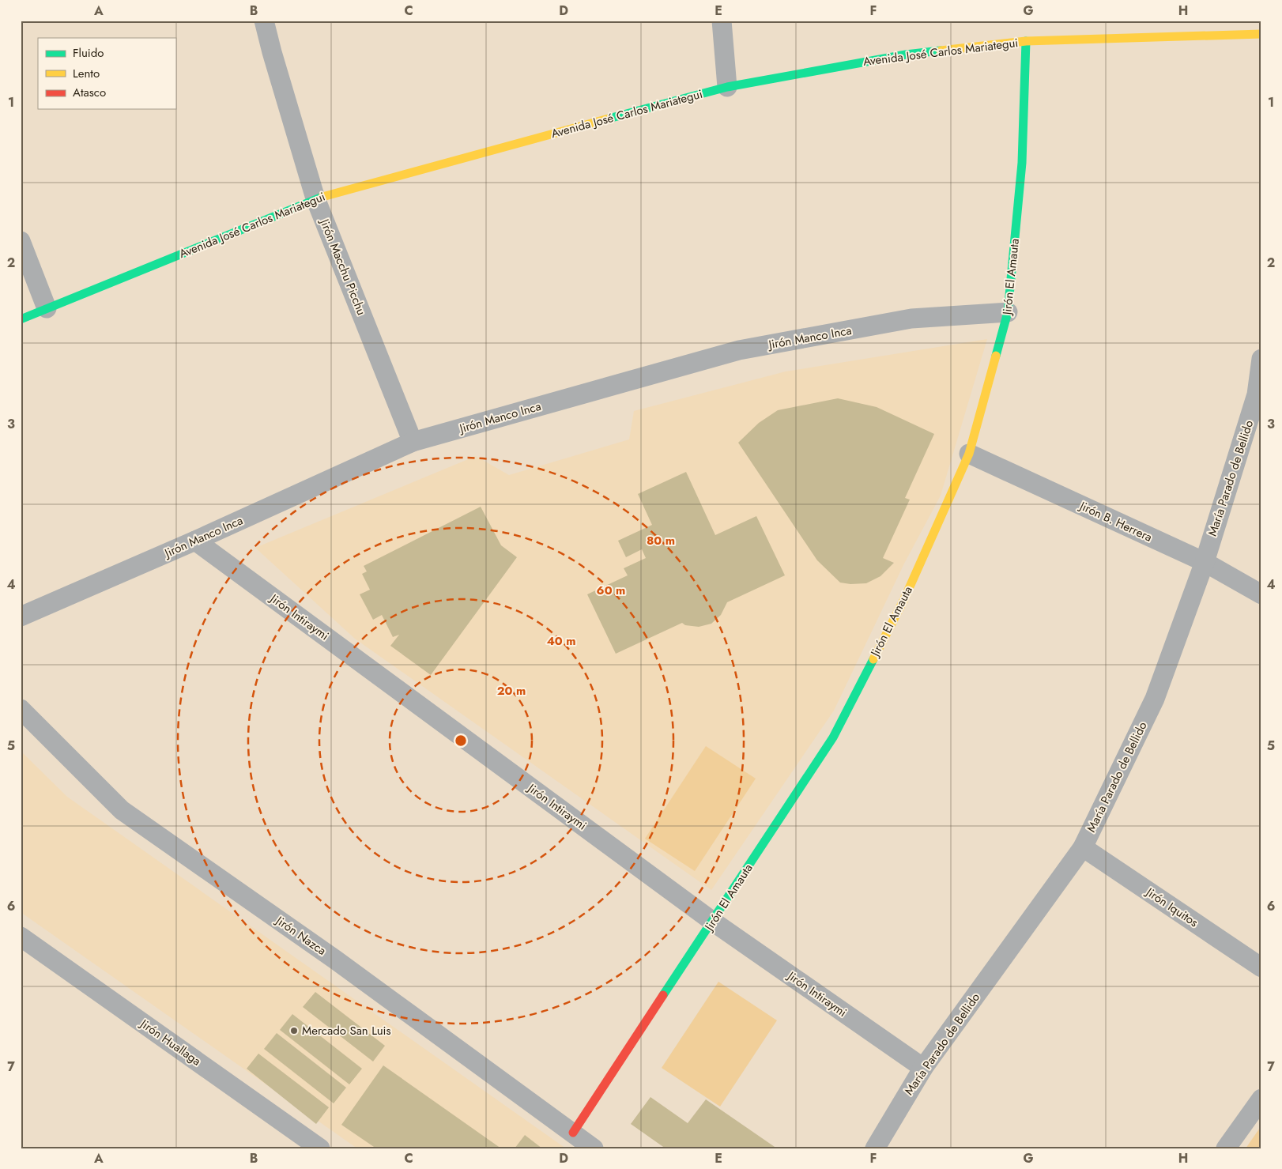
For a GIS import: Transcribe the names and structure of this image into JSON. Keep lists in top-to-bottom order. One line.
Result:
{"streets":{"street":["Avenida José Carlos Mariategui","Jirón Macchu Picchu","Jirón El Amauta","Jirón Manco Inca","María Parado de Bellido","Jirón B. Herrera","Jirón Intiraymi","Jirón Iquitos","Jirón Nazca","Jirón Huallaga"]},"crossings":[["Avenida José Carlos Mariategui","Jirón Macchu Picchu"],["Avenida José Carlos Mariategui","Jirón El Amauta"],["Jirón Macchu Picchu","Jirón Manco Inca"],["Jirón El Amauta","Jirón Manco Inca"],["Jirón El Amauta","Jirón B. Herrera"],["Jirón El Amauta","Jirón Intiraymi"],["Jirón El Amauta","Jirón Nazca"],["Jirón Manco Inca","Jirón Intiraymi"],["María Parado de Bellido","Jirón B. Herrera"],["María Parado de Bellido","Jirón Intiraymi"],["María Parado de Bellido","Jirón Iquitos"]],"places":["Mercado San Luis"],"legend":["Fluido","Lento","Atasco"],"grid":{"columns":["A","B","C","D","E","F","G","H"],"rows":["1","2","3","4","5","6","7"]},"rings":["80 m","60 m","40 m","20 m"]}
